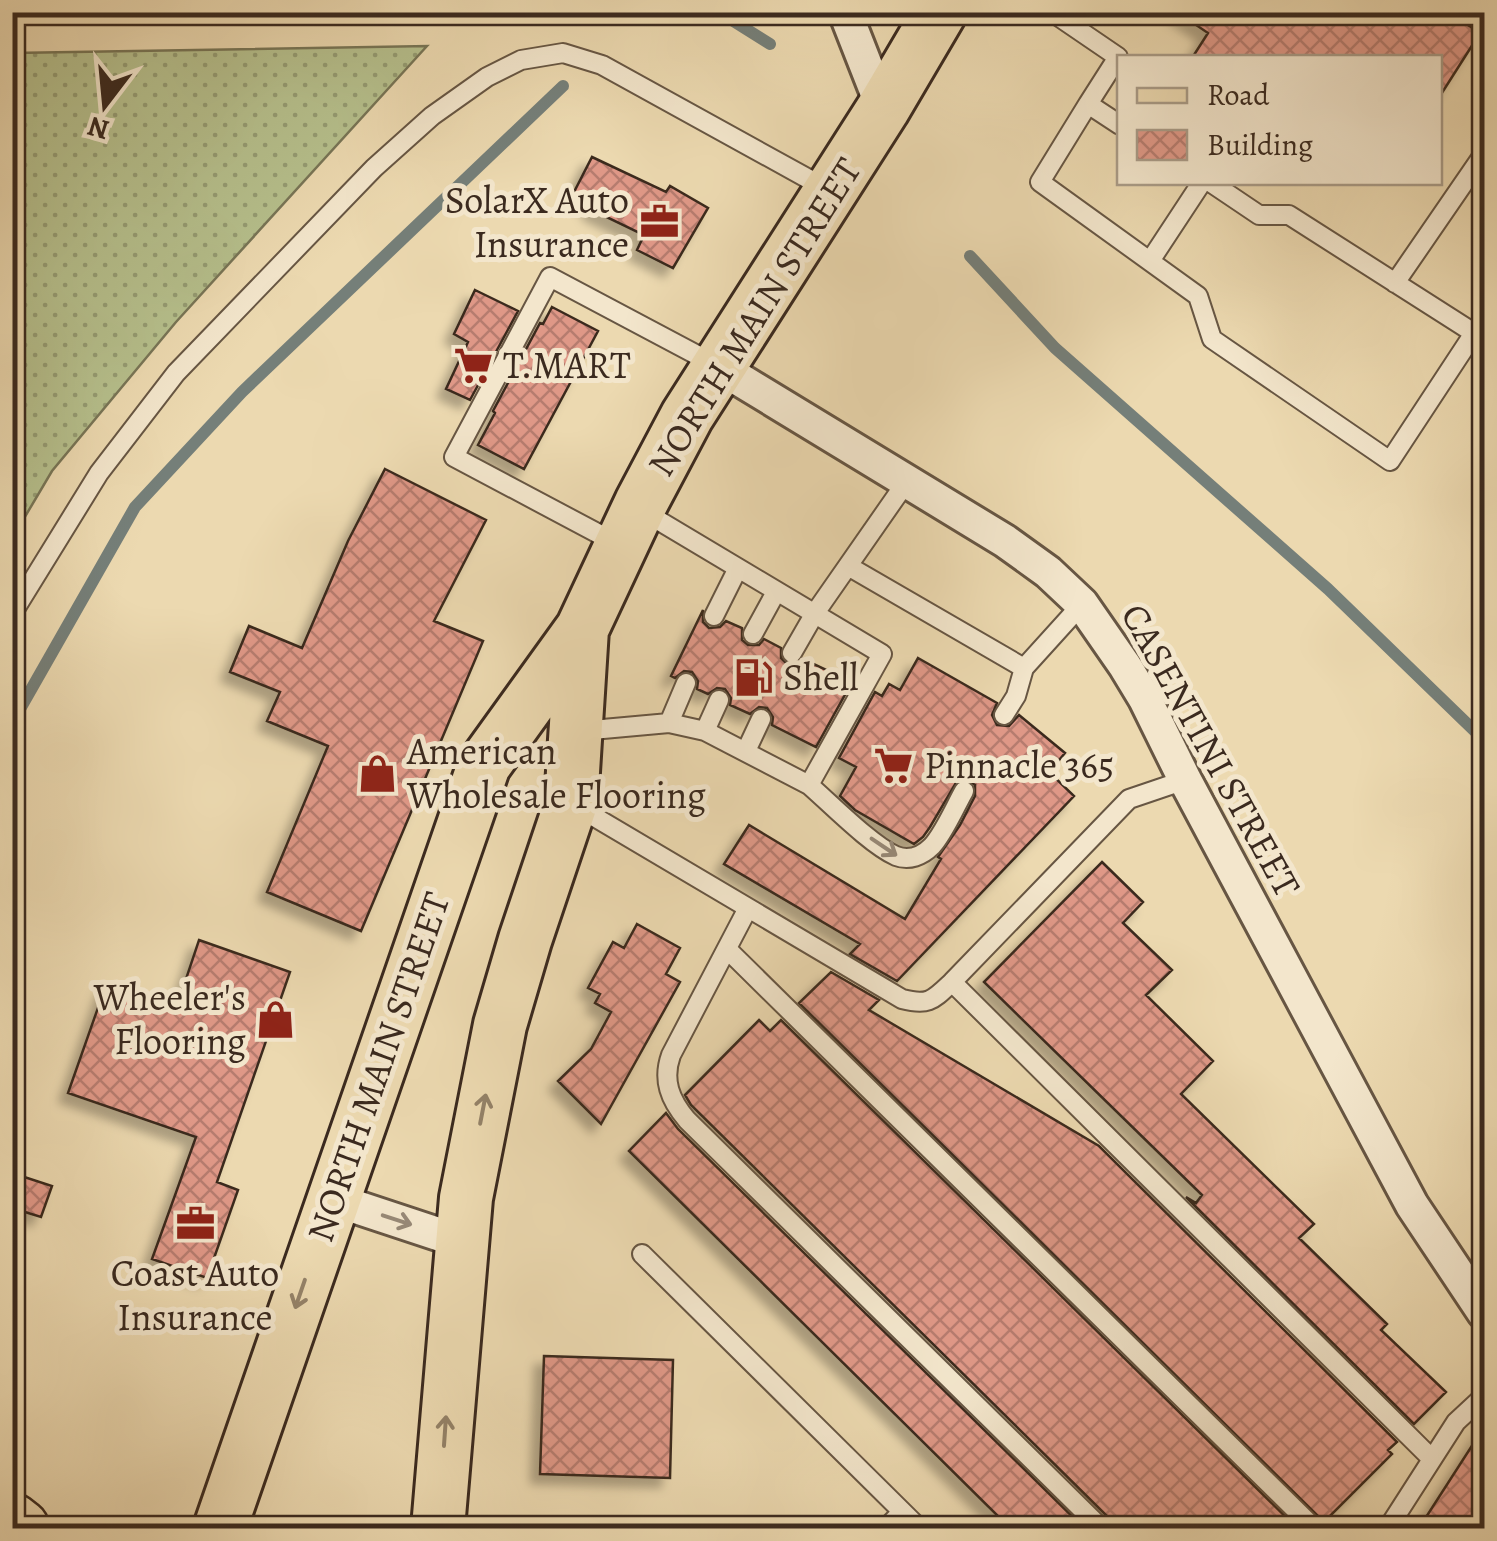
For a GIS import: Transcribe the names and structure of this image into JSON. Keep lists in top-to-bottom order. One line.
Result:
{"streets":{"main road":["NORTH MAIN STREET"],"street":["CASENTINI STREET"]},"crossings":[["NORTH MAIN STREET","CASENTINI STREET"]],"places":{"office":["SolarX Auto Insurance","Coast Auto Insurance"],"supermarket":["T.MART","Pinnacle 365"],"fuel station":["Shell"],"shop":["American Wholesale Flooring","Wheeler's Flooring"]},"legend":["Road","Building"],"north":"bottom"}
